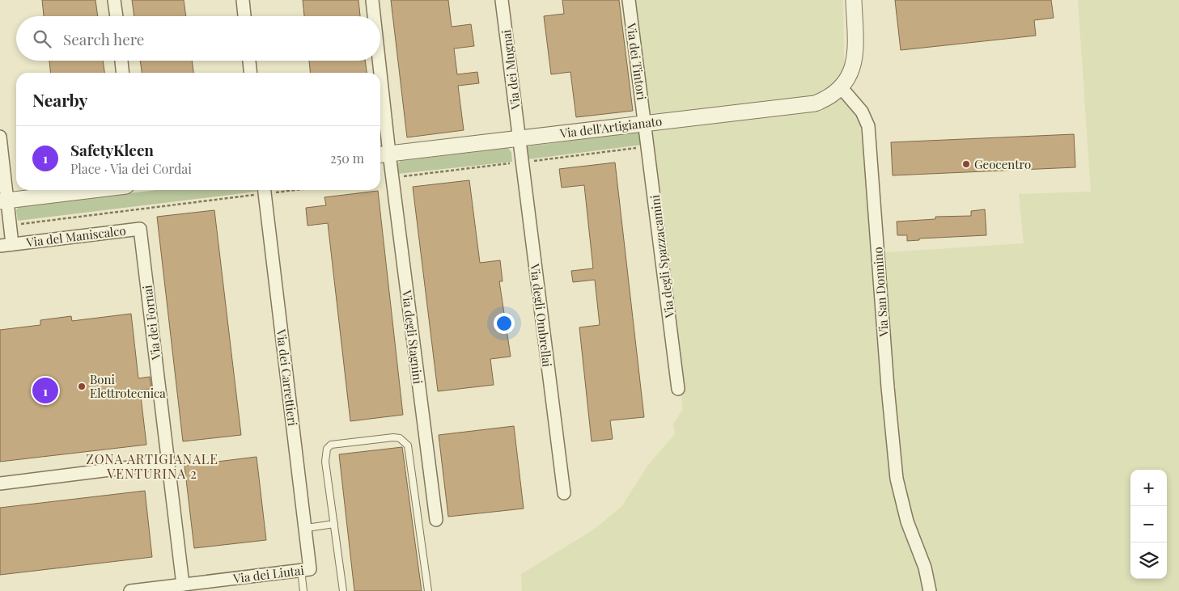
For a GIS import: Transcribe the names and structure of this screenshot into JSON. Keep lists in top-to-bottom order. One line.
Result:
{"streets":{"street":["Via dei Tintori","Via dei Mugnai","Via dell'Artigianato","Via del Maniscalco","Via degli Spazzacamini","Via San Donnino","Via degli Ombrellai","Via dei Fornai","Via degli Stagnini","Via dei Carrettieri","Via dei Liutai"]},"crossings":[["Via dei Tintori","Via dell'Artigianato"],["Via dei Tintori","Via degli Spazzacamini"],["Via dei Mugnai","Via dell'Artigianato"],["Via dei Mugnai","Via degli Ombrellai"],["Via dell'Artigianato","Via degli Spazzacamini"],["Via dell'Artigianato","Via San Donnino"],["Via dell'Artigianato","Via degli Ombrellai"],["Via dell'Artigianato","Via degli Stagnini"],["Via del Maniscalco","Via dei Fornai"],["Via dei Fornai","Via dei Liutai"],["Via dei Carrettieri","Via dei Liutai"]],"districts":["ZONA ARTIGIANALE VENTURINA 2"],"places":["Geocentro","Boni Elettrotecnica"],"page":{"search":"Search here","heading":"Nearby","list":[{"mark":"1","name":"SafetyKleen","note":"Place · Via dei Cordai","value":"250 m"}],"pins":"1","map_buttons":["+","−"]}}
